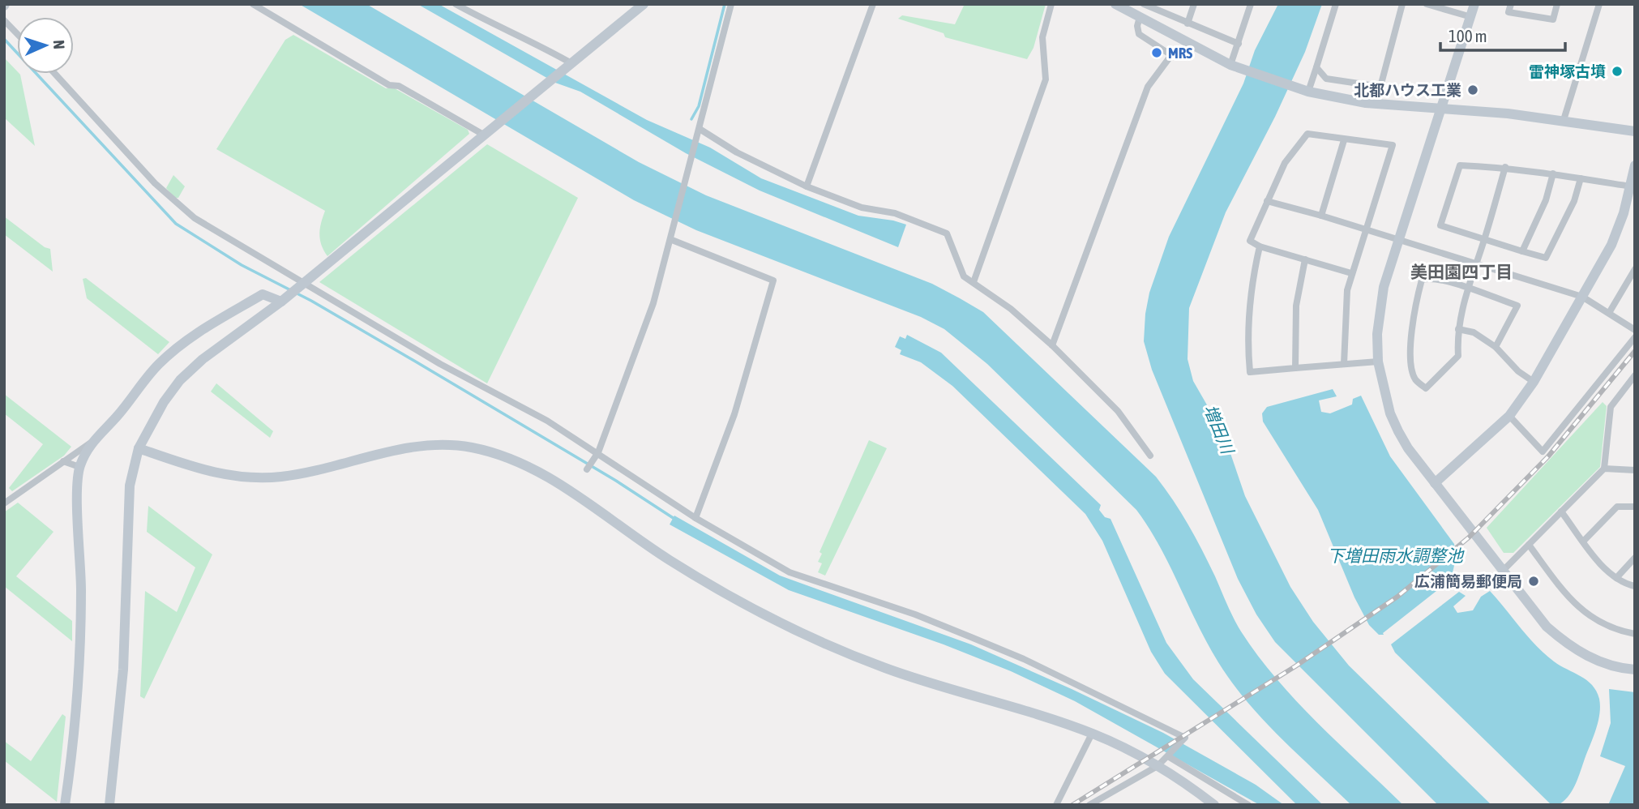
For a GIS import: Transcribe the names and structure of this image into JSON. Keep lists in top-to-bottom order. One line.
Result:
{"districts":["美田園四丁目"],"water":["増田川","下増田雨水調整池"],"places":["MRS","雷神塚古墳","北都ハウス工業","広浦簡易郵便局"],"scale_bar":"100 m","north":"right"}
